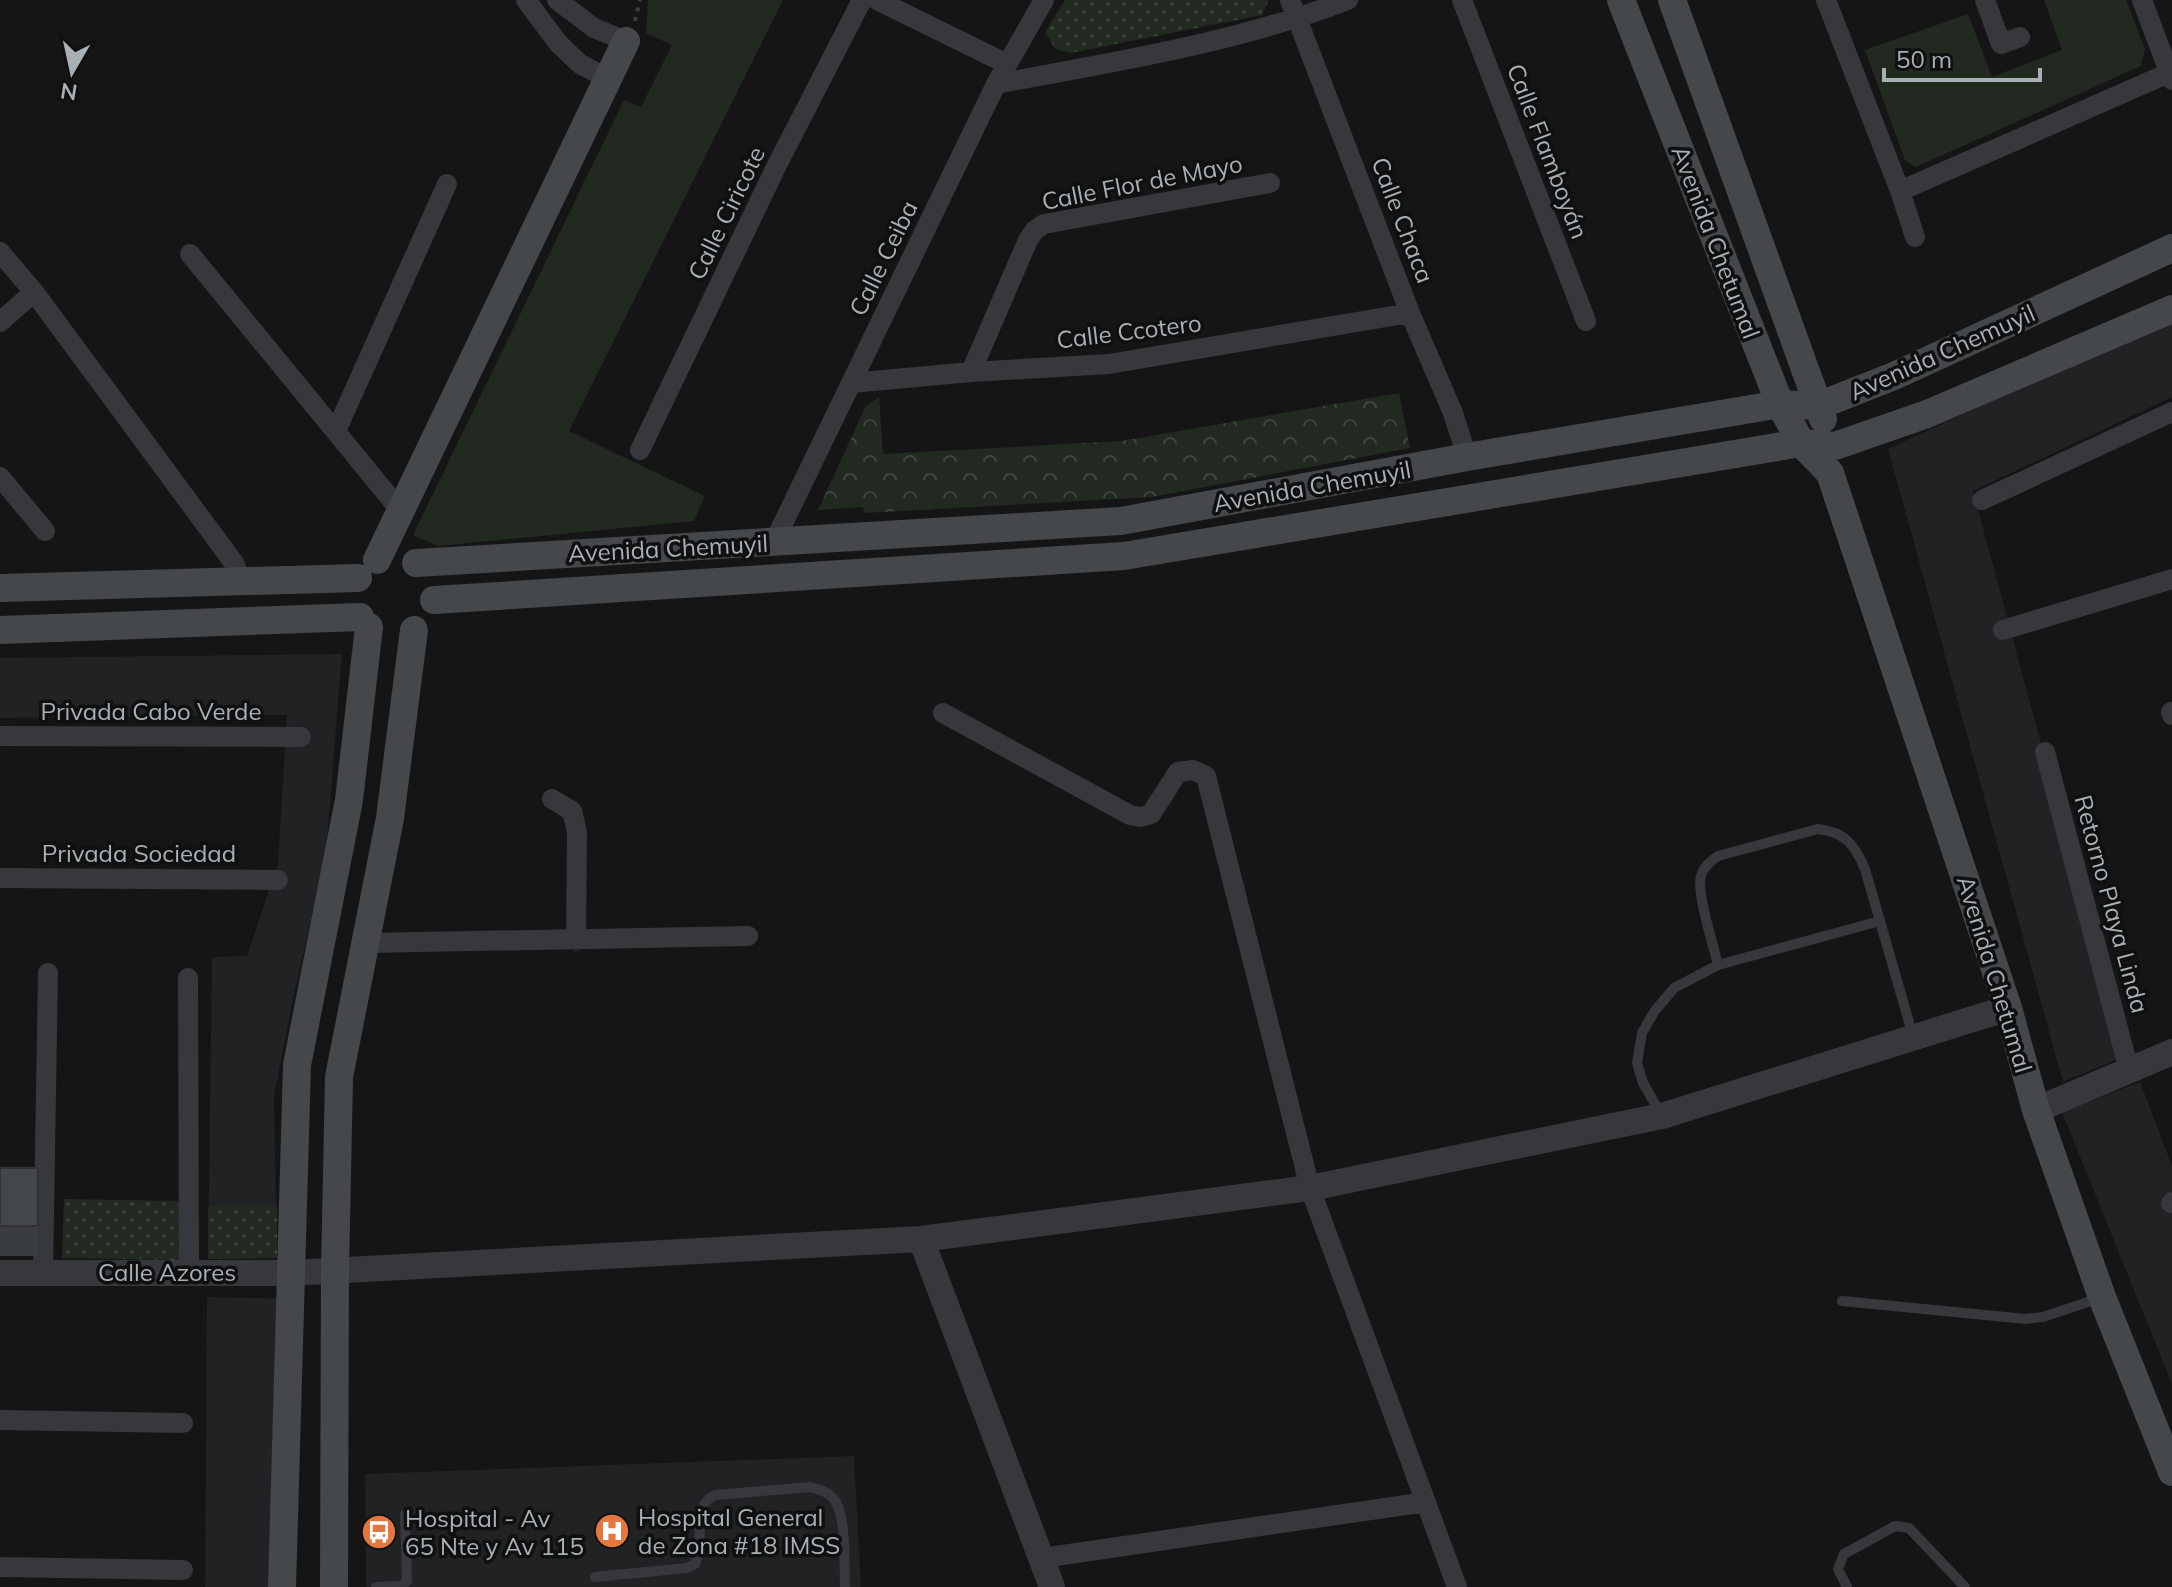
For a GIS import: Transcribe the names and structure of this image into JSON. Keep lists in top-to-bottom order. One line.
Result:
{"streets":{"main road":["Avenida Chetumal","Avenida Chemuyil"],"street":["Calle Flamboyán","Calle Flor de Mayo","Calle Ciricote","Calle Chaca","Calle Ceiba","Calle Ccotero","Privada Cabo Verde","Privada Sociedad","Retorno Playa Linda","Calle Azores"]},"crossings":[["Calle Flor de Mayo","Calle Ccotero"],["Calle Chaca","Calle Ccotero"],["Calle Chaca","Avenida Chemuyil"],["Avenida Chetumal","Avenida Chemuyil"],["Avenida Chetumal","Calle Azores"],["Calle Ceiba","Calle Ccotero"],["Calle Ceiba","Avenida Chemuyil"]],"places":{"hospital":["Hospital General de Zona #18 IMSS"],"bus stop":["Hospital - Av 65 Nte y Av 115"]},"scale_bar":"50 m","north":"bottom"}
